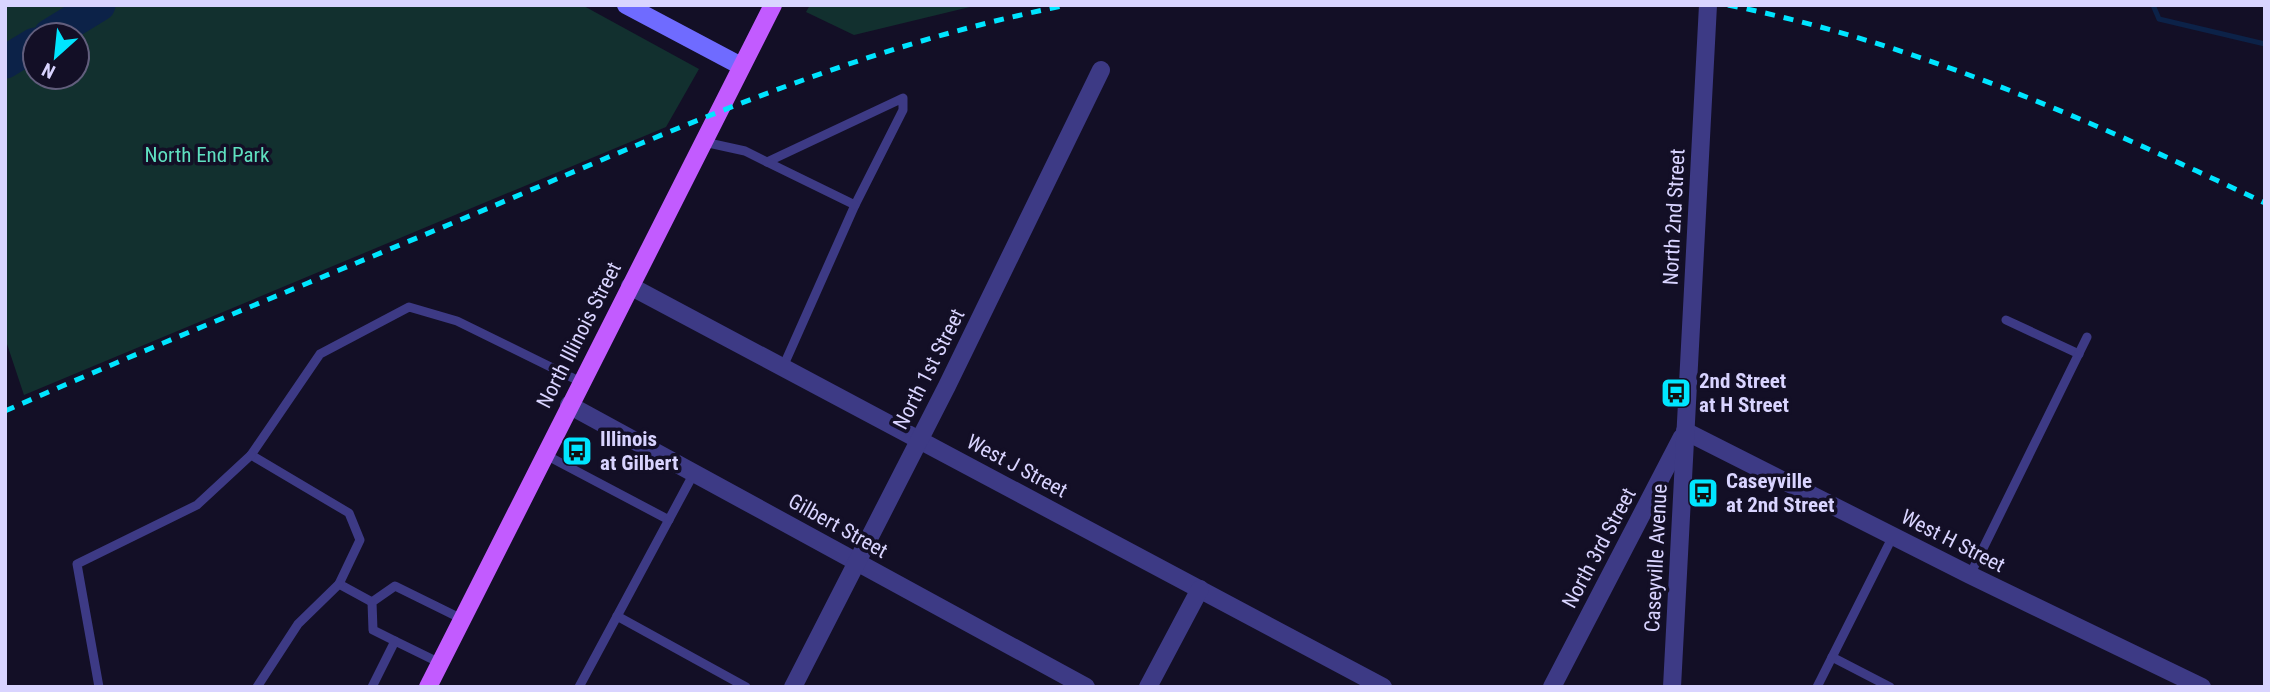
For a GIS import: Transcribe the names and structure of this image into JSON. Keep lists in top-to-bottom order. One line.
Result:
{"streets":{"main road":["North Illinois Street"],"street":["North 2nd Street","North 1st Street","West J Street","Gilbert Street","West H Street","North 3rd Street","Caseyville Avenue"]},"crossings":[["North 2nd Street","West H Street"],["North 2nd Street","North 3rd Street"],["North 2nd Street","Caseyville Avenue"],["North Illinois Street","West J Street"],["North Illinois Street","Gilbert Street"],["North 1st Street","West J Street"],["North 1st Street","Gilbert Street"],["West H Street","North 3rd Street"],["West H Street","Caseyville Avenue"],["North 3rd Street","Caseyville Avenue"]],"parks":["North End Park"],"places":{"bus stop":["2nd Street at H Street","Illinois at Gilbert","Caseyville at 2nd Street"]},"north":"bottom left"}
